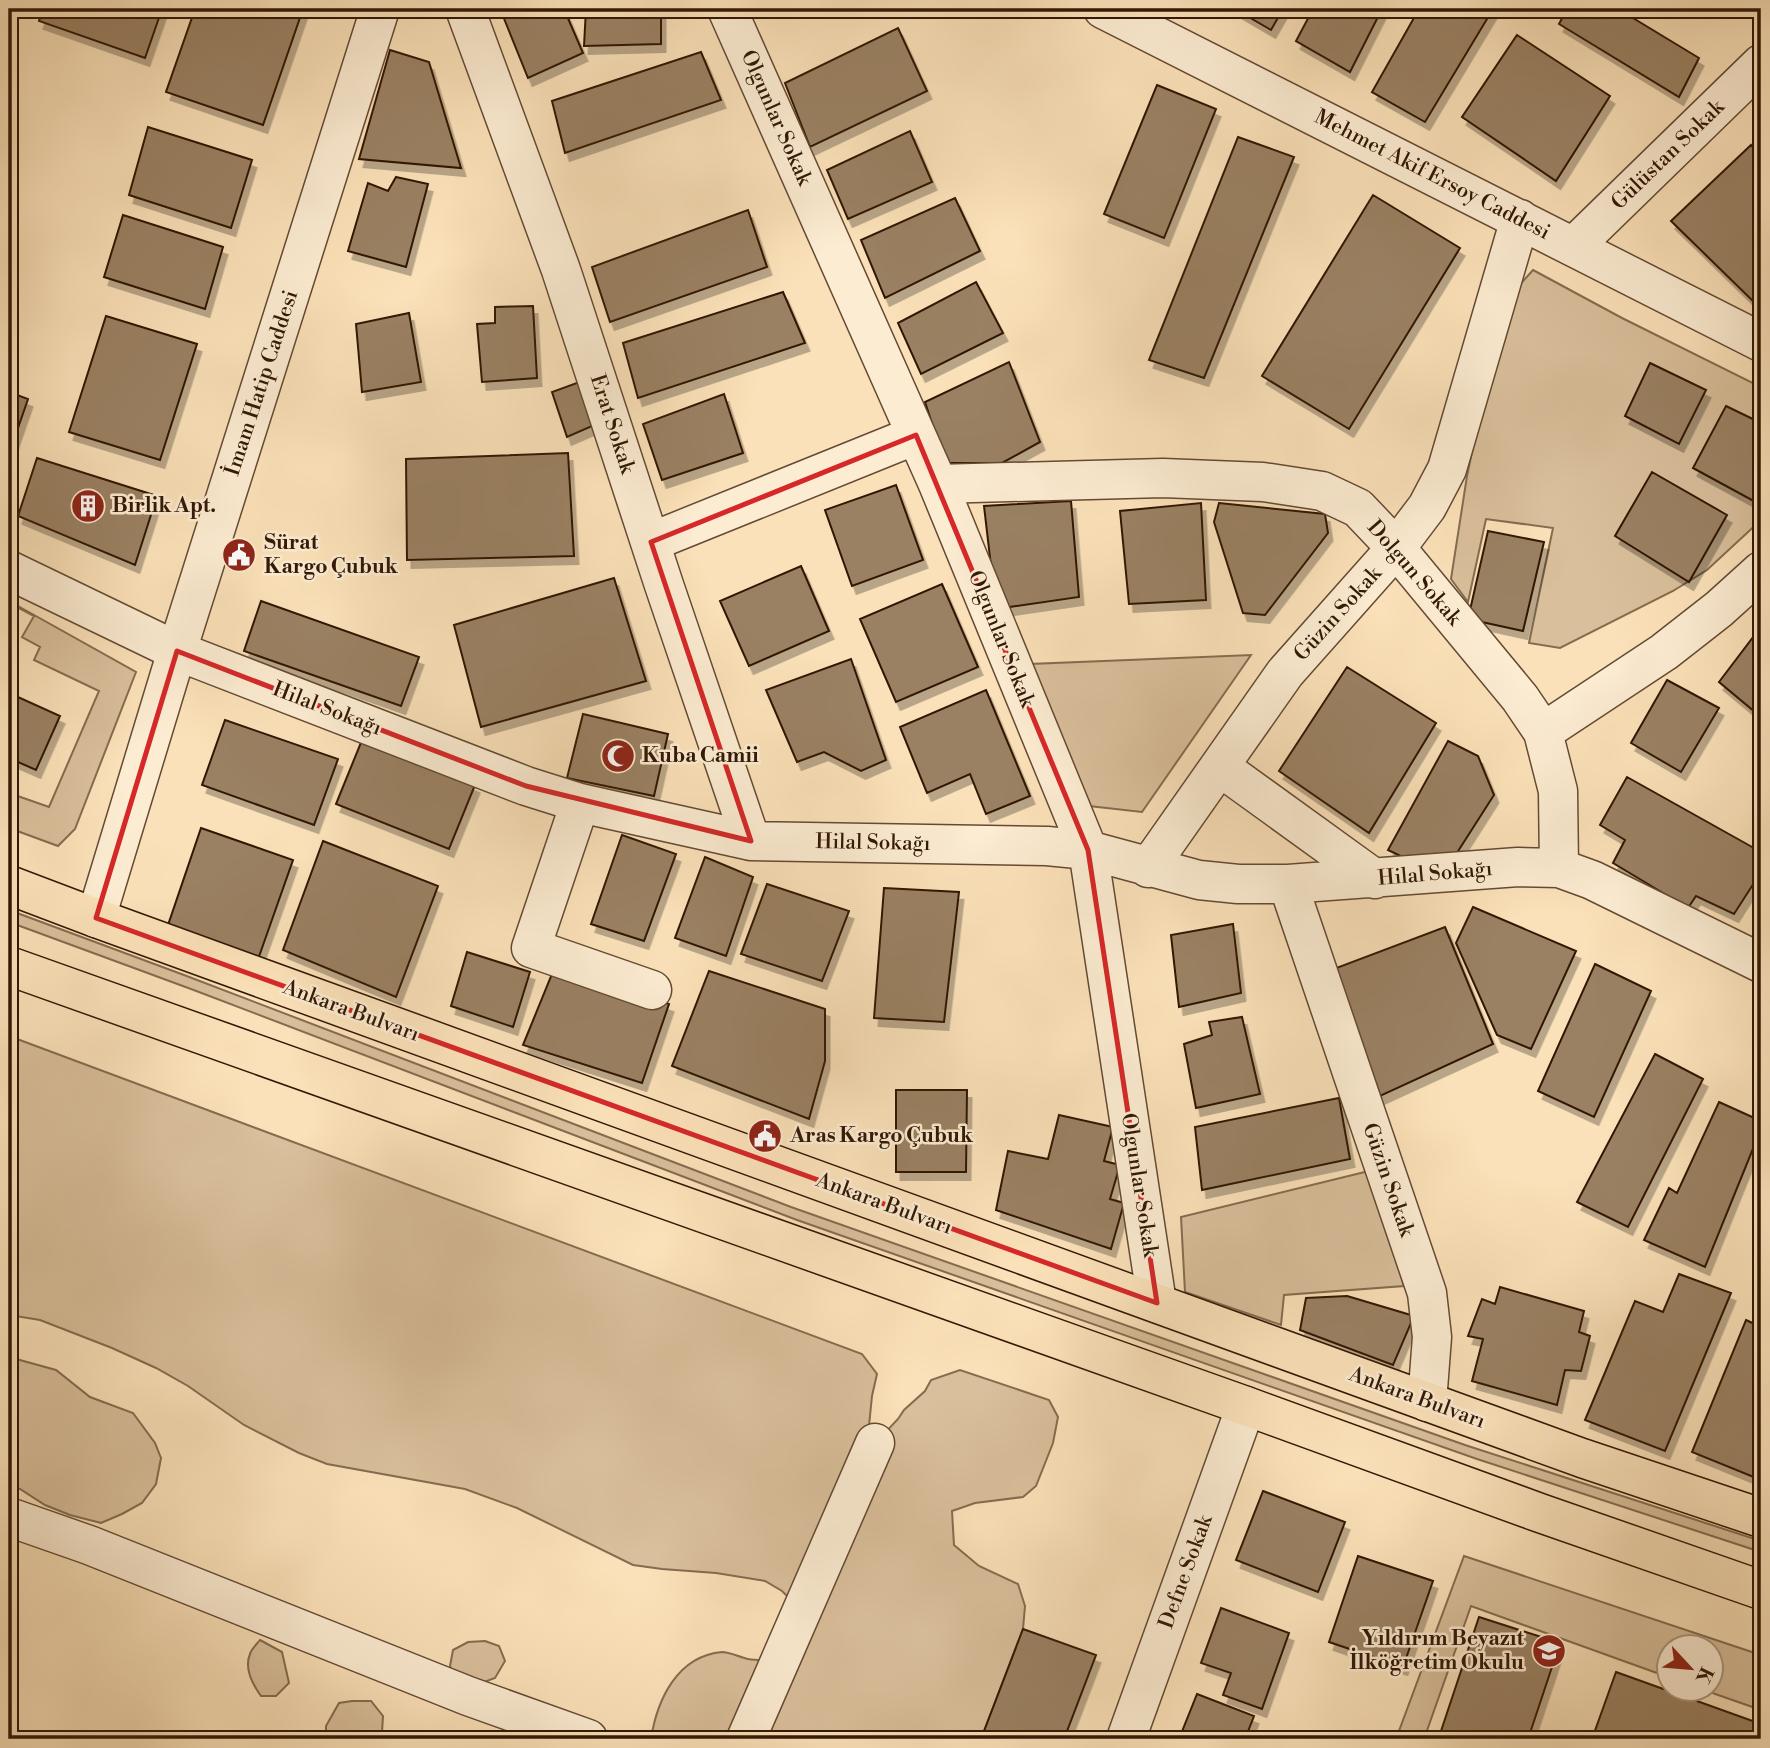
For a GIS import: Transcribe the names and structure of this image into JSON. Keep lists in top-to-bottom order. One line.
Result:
{"streets":{"main road":["Ankara Bulvarı"],"street":["Olgunlar Sokak","Gülüstan Sokak","Mehmet Akif Ersoy Caddesi","İmam Hatip Caddesi","Erat Sokak","Dolgun Sokak","Güzin Sokak","Hilal Sokağı","Defne Sokak"]},"crossings":[["Olgunlar Sokak","Dolgun Sokak"],["Olgunlar Sokak","Hilal Sokağı"],["Olgunlar Sokak","Ankara Bulvarı"],["Gülüstan Sokak","Mehmet Akif Ersoy Caddesi"],["Mehmet Akif Ersoy Caddesi","Güzin Sokak"],["İmam Hatip Caddesi","Hilal Sokağı"],["İmam Hatip Caddesi","Ankara Bulvarı"],["Erat Sokak","Hilal Sokağı"],["Dolgun Sokak","Güzin Sokak"],["Dolgun Sokak","Hilal Sokağı"],["Güzin Sokak","Hilal Sokağı"],["Güzin Sokak","Ankara Bulvarı"]],"places":{"building":["Birlik Apt."],"public building":["Sürat Kargo Çubuk","Aras Kargo Çubuk"],"mosque":["Kuba Camii"],"school or university":["Yıldırım Beyazıt İlköğretim Okulu"]},"north":"bottom right"}
